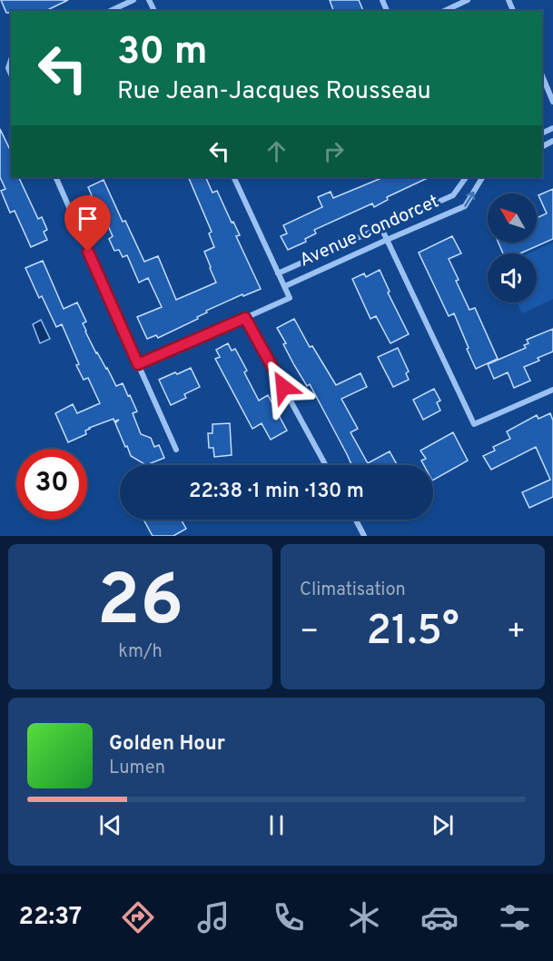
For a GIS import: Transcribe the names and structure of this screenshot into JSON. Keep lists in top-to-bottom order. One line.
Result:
{"streets":{"street":["Avenue Condorcet"]},"north":"top left","page":{"turn":["30 m","Rue Jean-Jacques Rousseau"],"limit":"30","trip":"22:38 · 1 min · 130 m","tile":[["26","km/h"],"Climatisation"],"heat":["−","21.5°","+"],"song":["Golden Hour","Lumen"],"tabs":"22:37"}}
